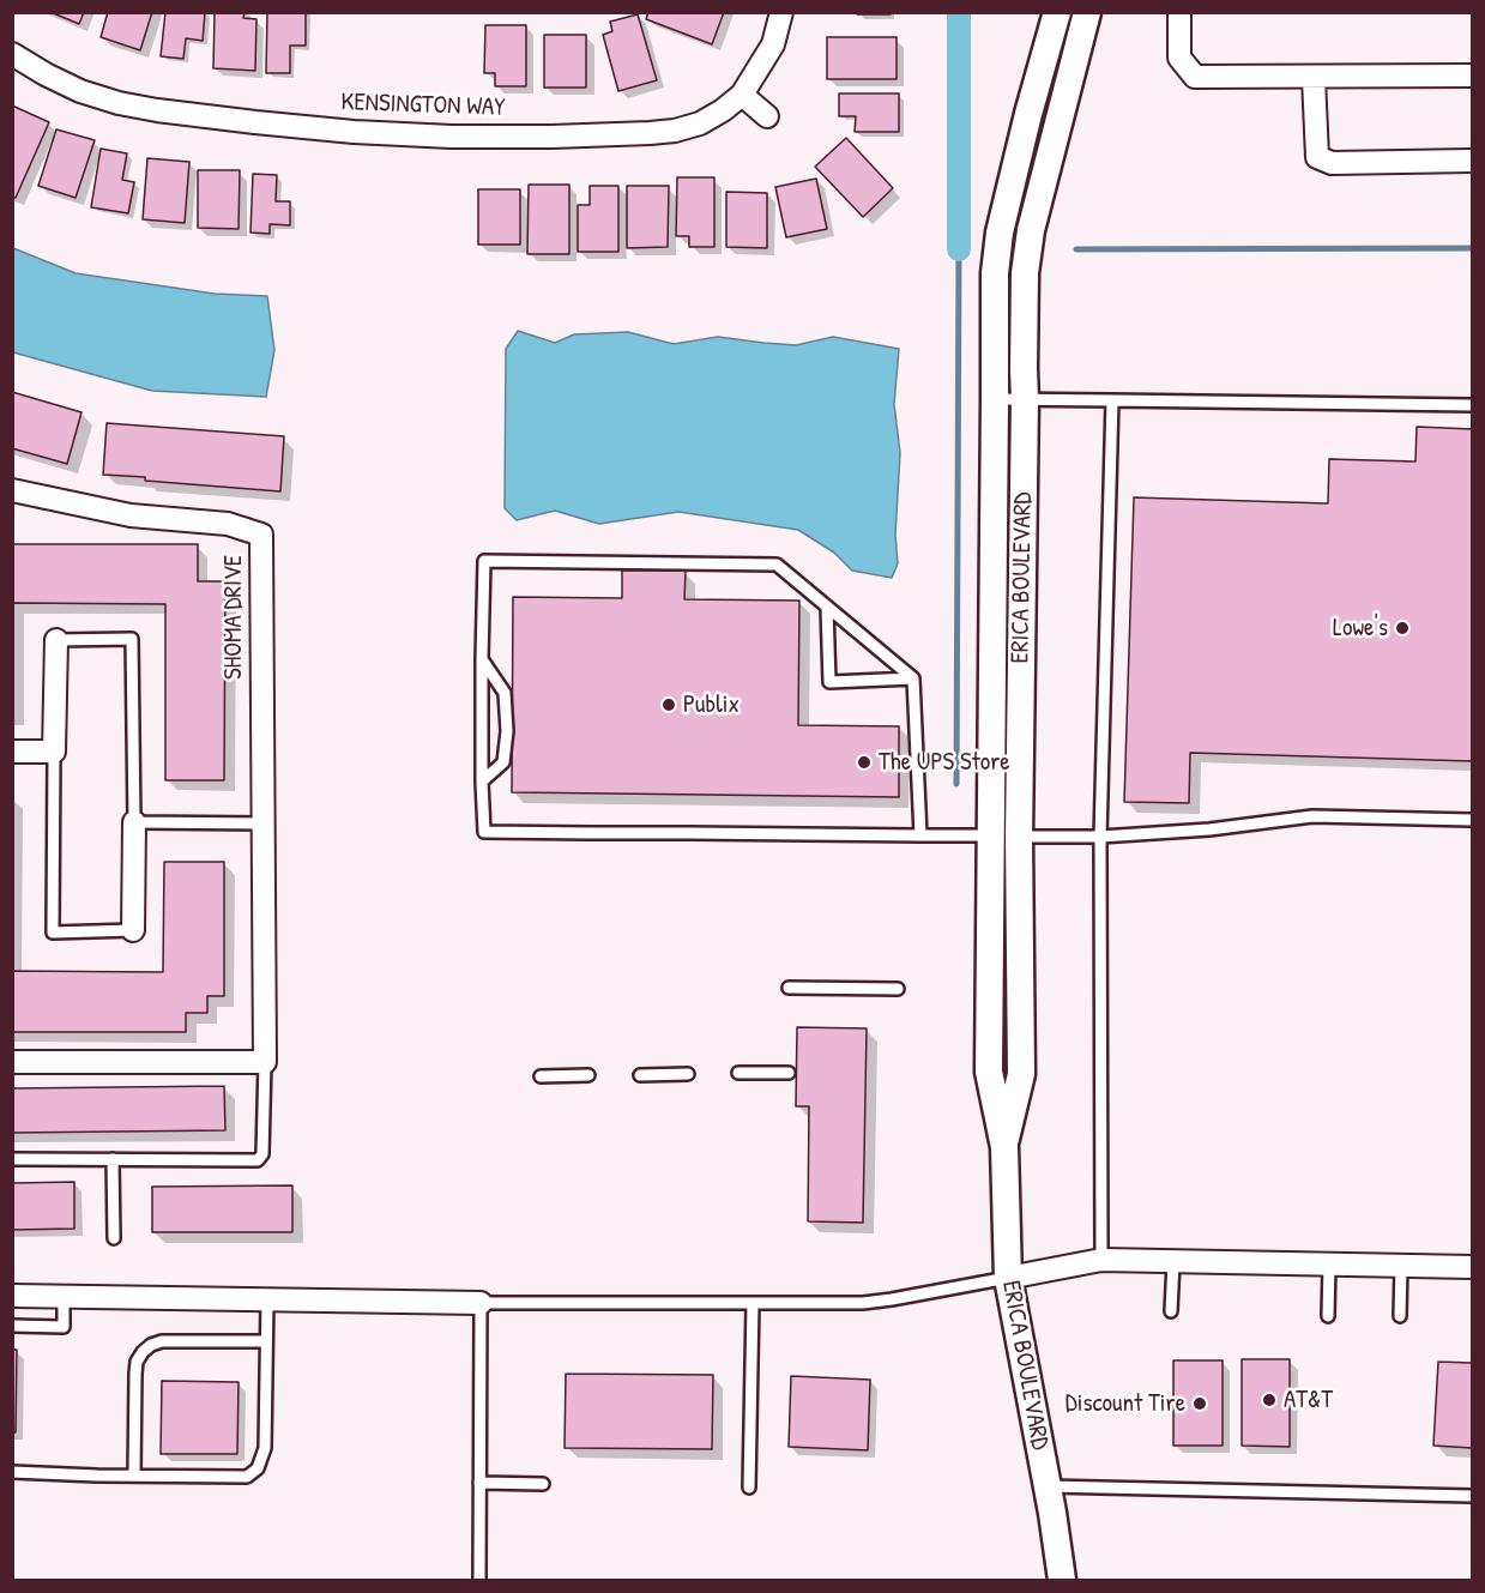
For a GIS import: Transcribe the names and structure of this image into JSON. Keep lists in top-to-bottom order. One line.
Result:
{"streets":{"street":["KENSINGTON WAY","ERICA BOULEVARD","SHOMA DRIVE"]},"places":["Lowe's","Publix","The UPS Store","AT&T","Discount Tire"]}
